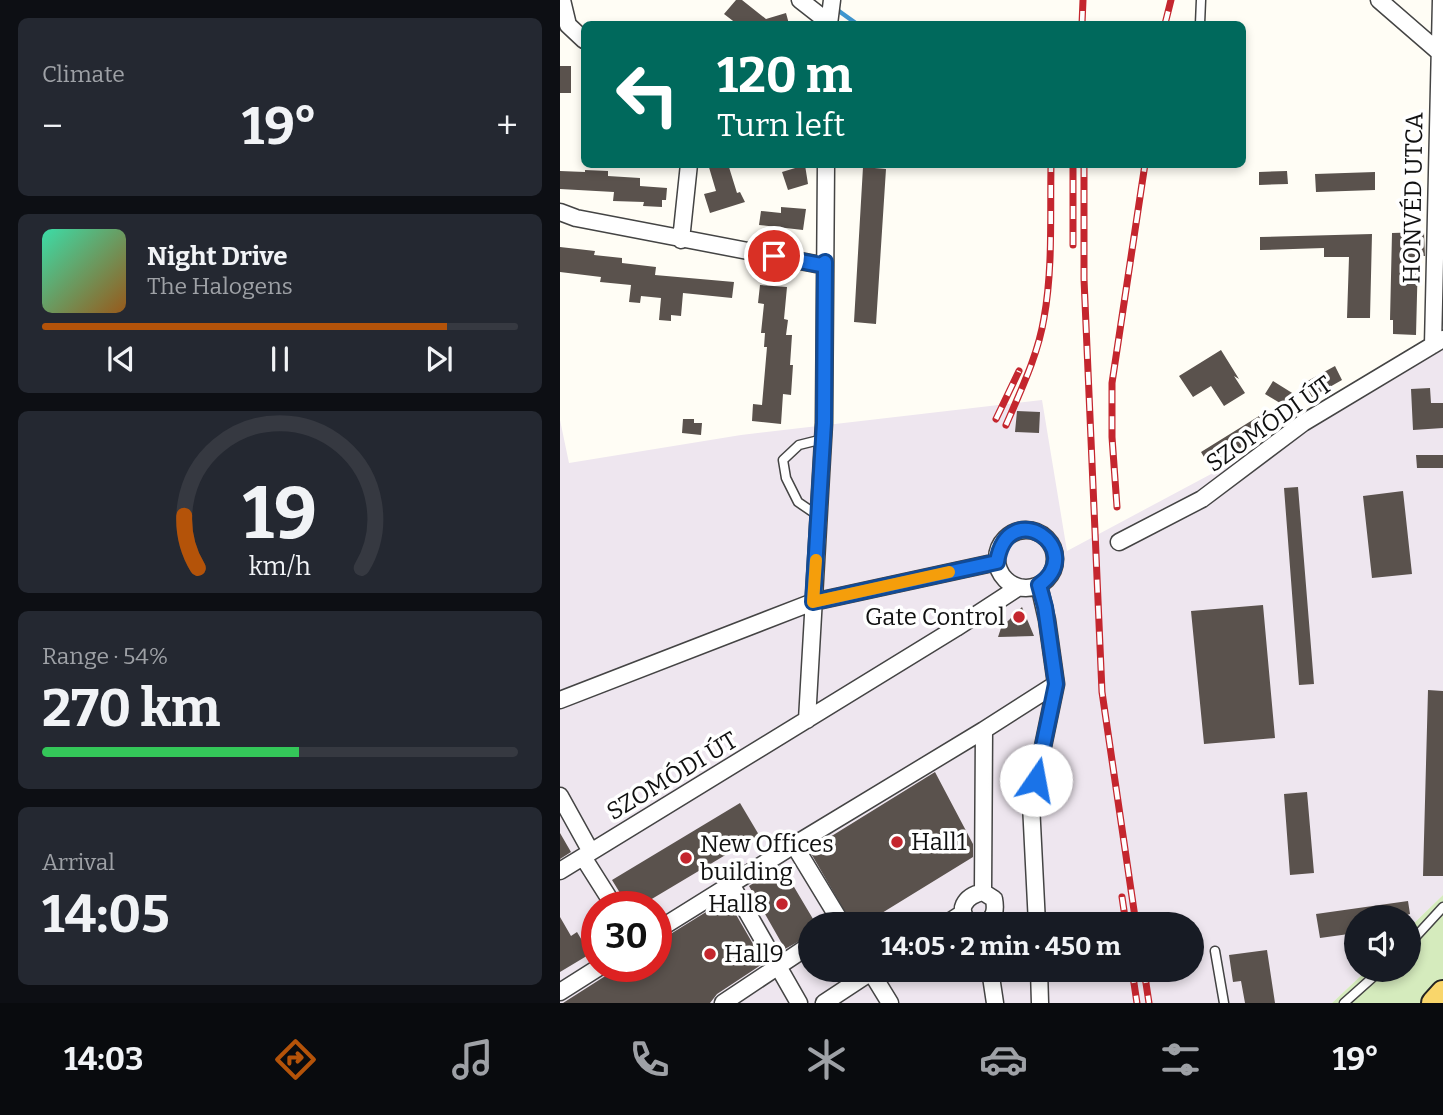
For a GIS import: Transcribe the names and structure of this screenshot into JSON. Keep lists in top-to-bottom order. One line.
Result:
{"streets":{"street":["HONVÉD UTCA","SZOMÓDI ÚT"]},"crossings":[["HONVÉD UTCA","SZOMÓDI ÚT"]],"places":["Gate Control","Hall1","New Offices building","Hall8","Hall9"],"page":{"tile":["Climate",["Range · 54%","270 km"],["Arrival","14:05"]],"turn":["120 m","Turn left"],"heat":["−","19°","+"],"song":["Night Drive","The Halogens"],"limit":"30","trip":"14:05 · 2 min · 450 m","tabs":["14:03","19°"],"gauge":["19","km/h"]}}
